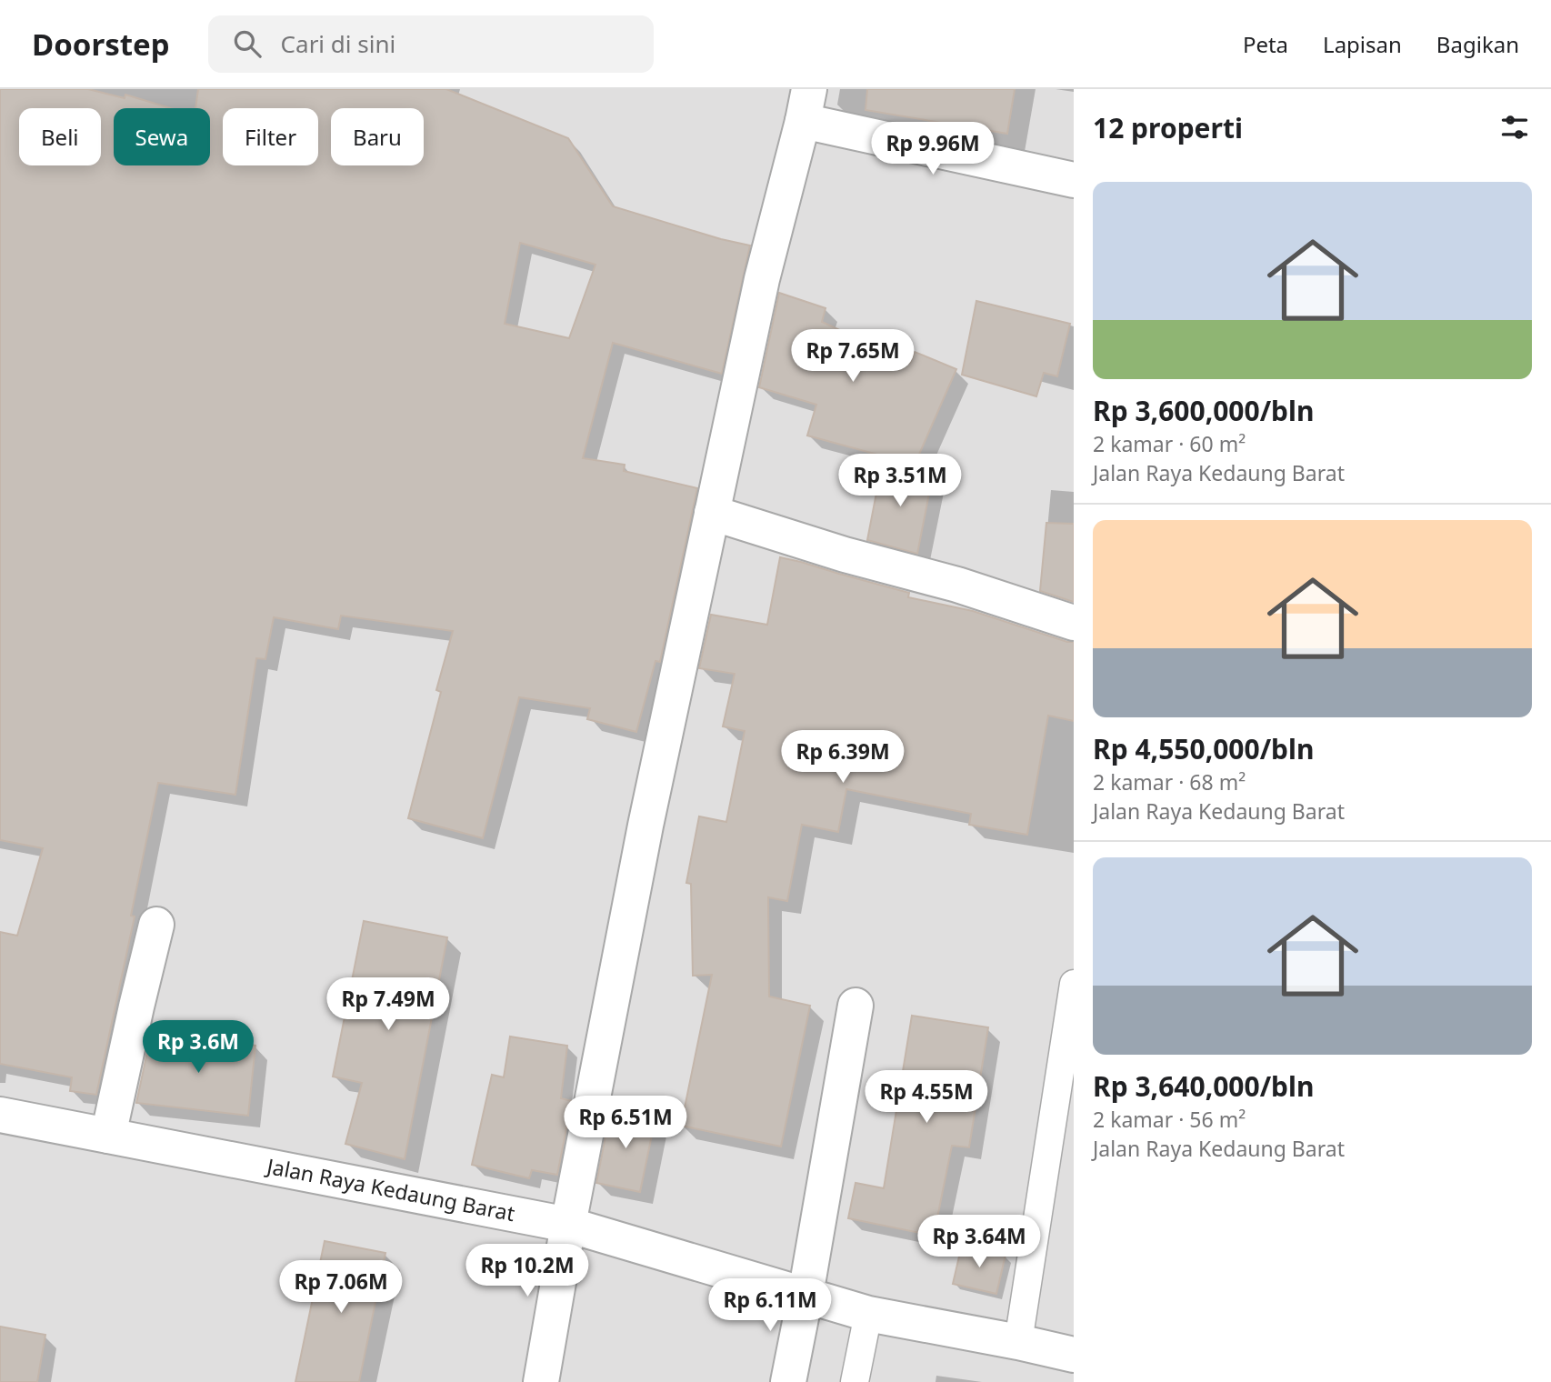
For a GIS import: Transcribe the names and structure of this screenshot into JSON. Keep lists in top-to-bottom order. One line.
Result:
{"streets":{"street":["Jalan Raya Kedaung Barat"]},"page":{"header":"Doorstep","search":"Cari di sini","nav":["Peta","Lapisan","Bagikan"],"heading":"12 properti","chip":["Beli","Sewa","Filter","Baru"],"price":["Rp 9.96M","Rp 7.65M","Rp 3.51M","Rp 6.39M","Rp 7.49M","Rp 3.6M","Rp 4.55M","Rp 6.51M","Rp 3.64M","Rp 10.2M","Rp 7.06M","Rp 6.11M"],"list":[{"name":"Rp 3,600,000/bln","note":"2 kamar · 60 m² · Jalan Raya Kedaung Barat"},{"name":"Rp 4,550,000/bln","note":"2 kamar · 68 m² · Jalan Raya Kedaung Barat"},{"name":"Rp 3,640,000/bln","note":"2 kamar · 56 m² · Jalan Raya Kedaung Barat"}]}}
